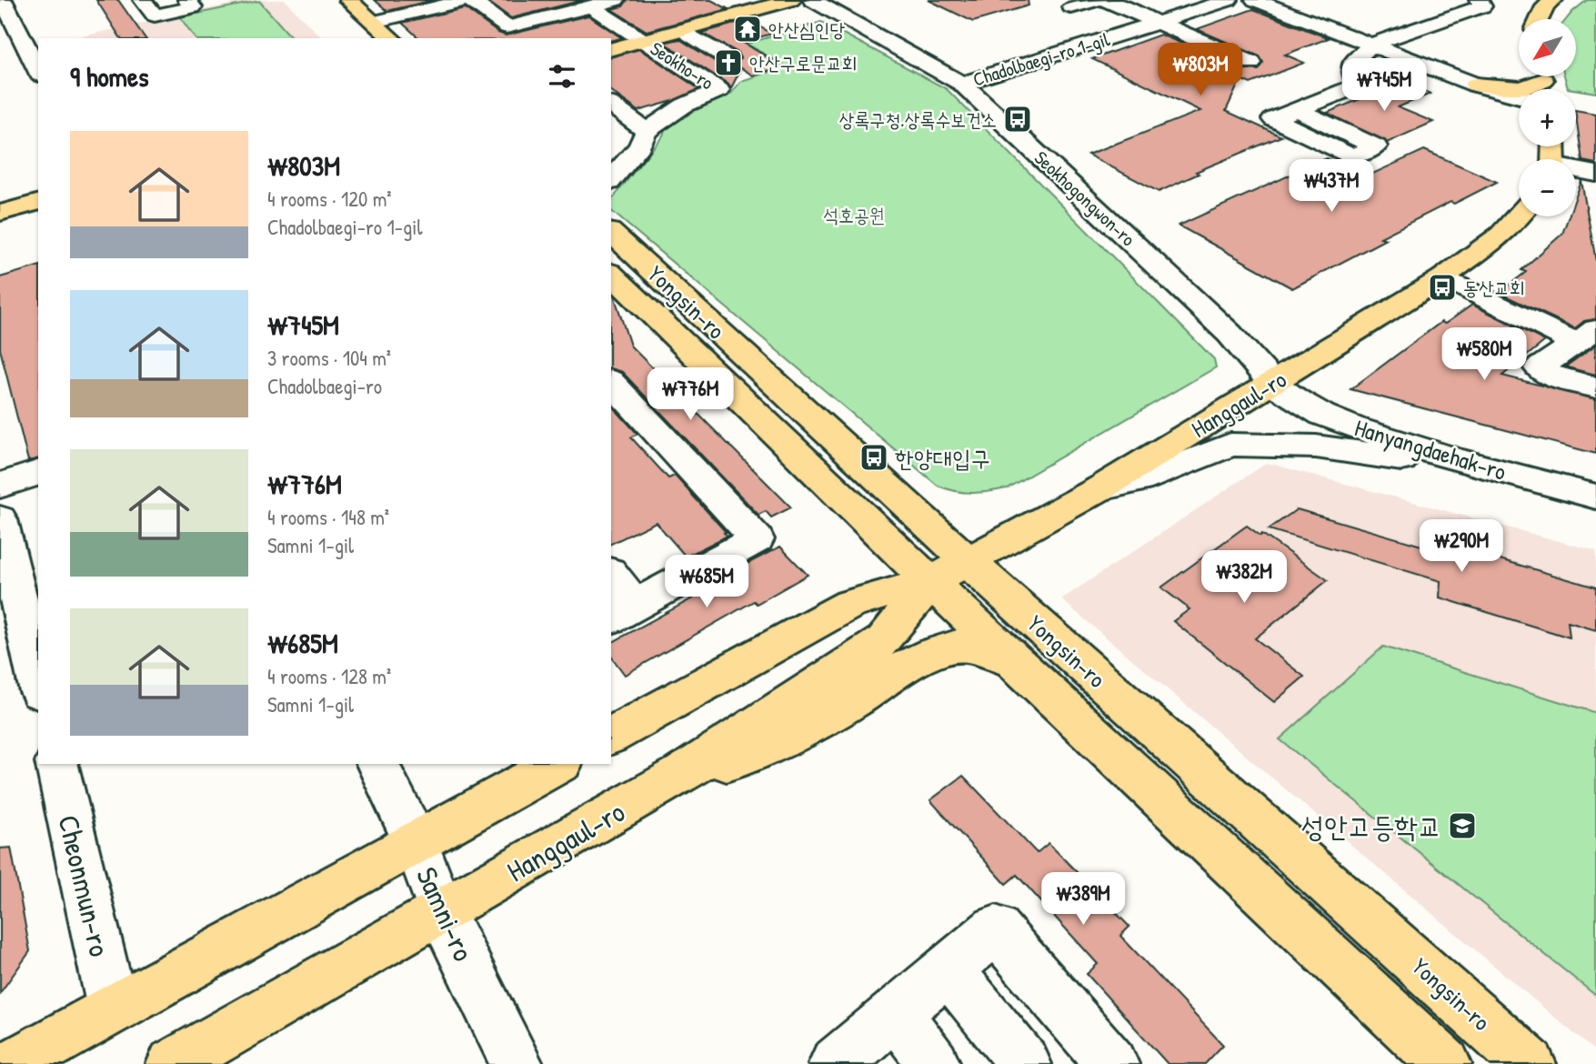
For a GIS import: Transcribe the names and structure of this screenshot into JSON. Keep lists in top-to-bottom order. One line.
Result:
{"streets":{"main road":["Seokho-ro","Yongsin-ro","Hanggaul-ro"],"street":["Chadolbaegi-ro 1-gil","Seokhogongwon-ro","Hanyangdaehak-ro","Cheonmun-ro","Samni-ro"]},"crossings":[["Chadolbaegi-ro 1-gil","Seokhogongwon-ro"],["Seokhogongwon-ro","Hanggaul-ro"],["Seokhogongwon-ro","Hanyangdaehak-ro"],["Yongsin-ro","Hanggaul-ro"],["Hanggaul-ro","Hanyangdaehak-ro"],["Hanggaul-ro","Samni-ro"]],"parks":["석호공원"],"places":{"temple":["안산심인당"],"church":["안산구로문교회"],"bus stop":["상록구청.상록수보건소","동산교회","한양대입구"],"school or university":["성안고등학교"]},"north":"bottom left","page":{"map_buttons":["+","−"],"heading":"9 homes","price":["₩803M","₩745M","₩437M","₩580M","₩776M","₩290M","₩382M","₩685M","₩389M"],"list":[{"name":"₩803M","note":"4 rooms · 120 m² · Chadolbaegi-ro 1-gil"},{"name":"₩745M","note":"3 rooms · 104 m² · Chadolbaegi-ro"},{"name":"₩776M","note":"4 rooms · 148 m² · Samni 1-gil"},{"name":"₩685M","note":"4 rooms · 128 m² · Samni 1-gil"}]}}
